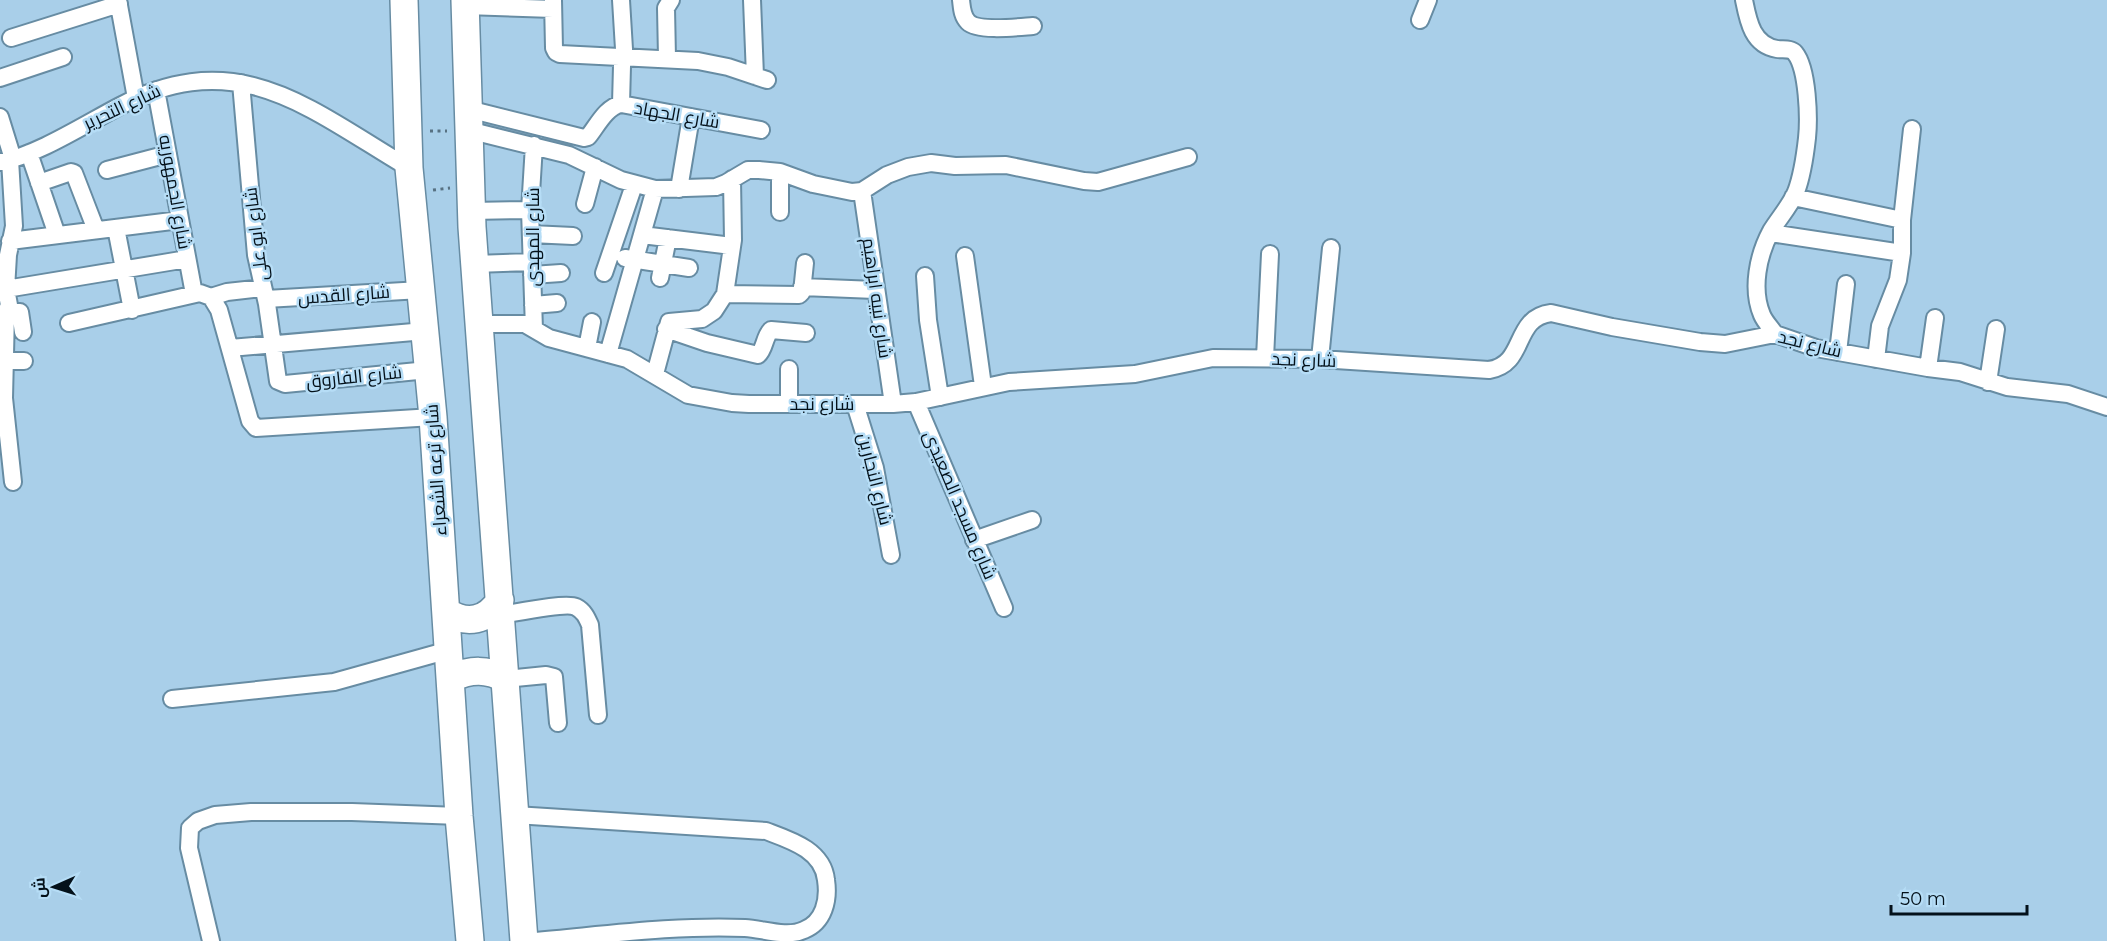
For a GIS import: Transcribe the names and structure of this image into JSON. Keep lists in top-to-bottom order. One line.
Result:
{"streets":{"highway":["شارع ترعه الشعراء"],"street":["شارع التحرير","شارع الجهاد","شارع الجمهوريه","شارع ابو على","شارع المهدى","شارع القدس","شارع نبيه ابراهيم","شارع نجد","شارع الفاروق","شارع النجارين","شارع مسجد الصعيدى"]},"crossings":[["شارع التحرير","شارع الجمهوريه"],["شارع التحرير","شارع ابو على"],["شارع التحرير","شارع ترعه الشعراء"],["شارع ابو على","شارع القدس"],["شارع ابو على","شارع الفاروق"],["شارع المهدى","شارع نجد"],["شارع القدس","شارع ترعه الشعراء"],["شارع نبيه ابراهيم","شارع نجد"],["شارع نجد","شارع النجارين"],["شارع نجد","شارع مسجد الصعيدى"],["شارع الفاروق","شارع ترعه الشعراء"]],"scale_bar":"50 m","north":"left"}
